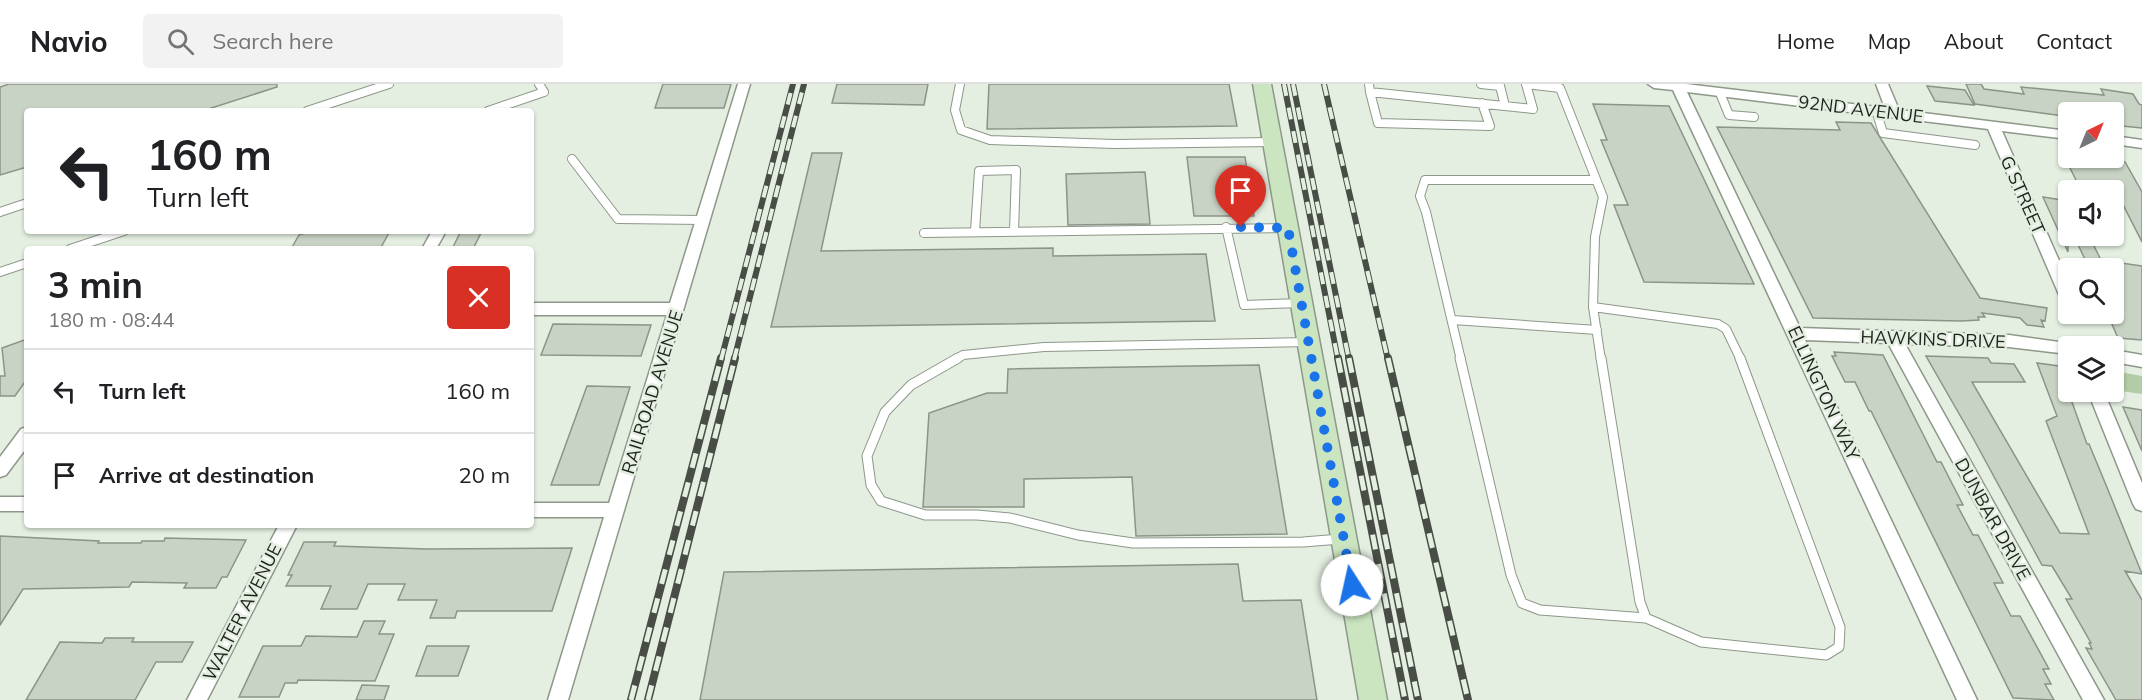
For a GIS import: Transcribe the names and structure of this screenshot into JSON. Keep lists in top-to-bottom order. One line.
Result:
{"streets":{"street":["92ND AVENUE","G STREET","HAWKINS DRIVE","RAILROAD AVENUE","ELLINGTON WAY","DUNBAR DRIVE","WALTER AVENUE"]},"crossings":[["92ND AVENUE","G STREET"],["92ND AVENUE","ELLINGTON WAY"],["HAWKINS DRIVE","ELLINGTON WAY"],["HAWKINS DRIVE","DUNBAR DRIVE"]],"north":"top right","page":{"header":"Navio","search":"Search here","nav":["Home","Map","About","Contact"],"turn":["160 m","Turn left"],"heading":["3 min","180 m · 08:44"],"list":[{"name":"Turn left","value":"160 m"},{"name":"Arrive at destination","value":"20 m"}]}}
